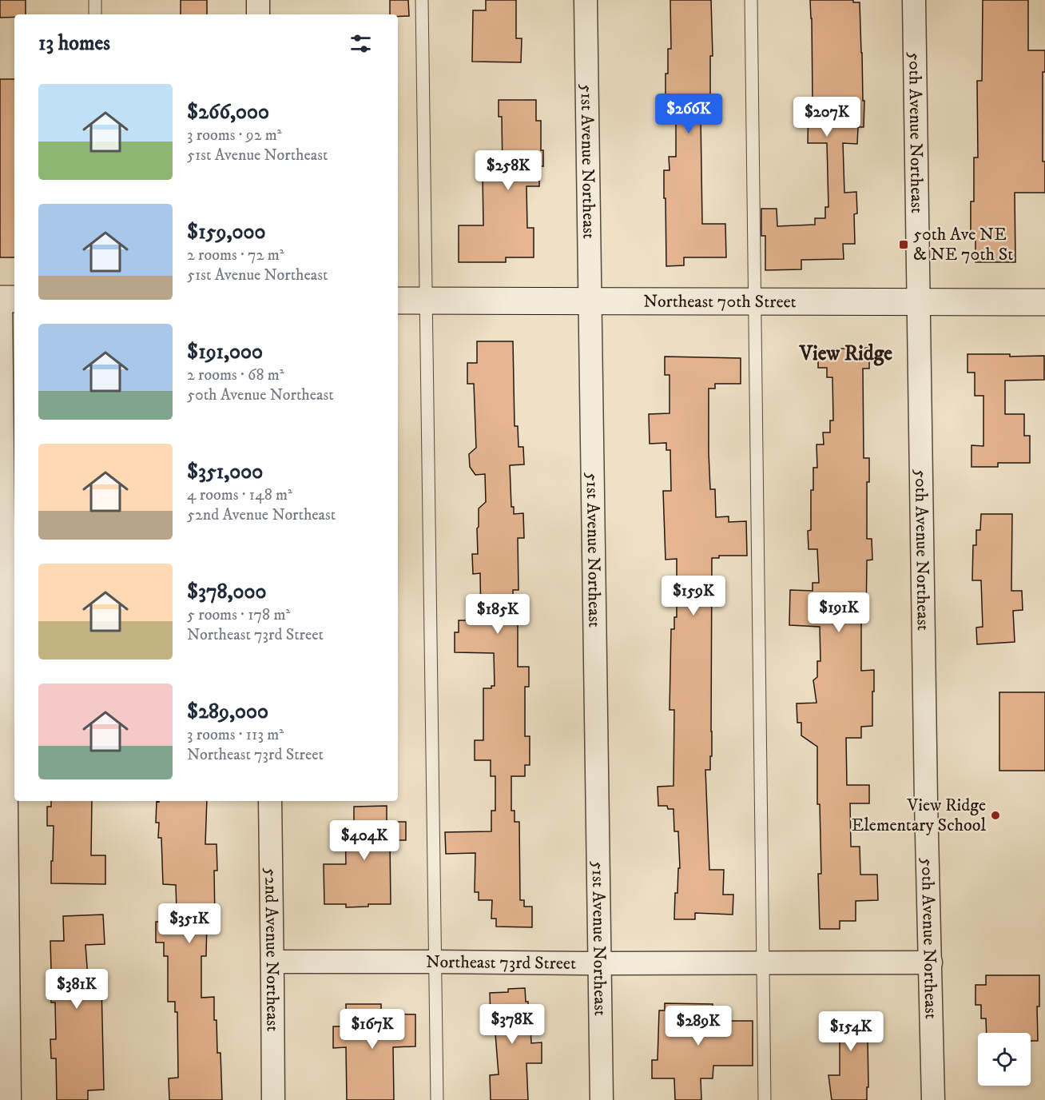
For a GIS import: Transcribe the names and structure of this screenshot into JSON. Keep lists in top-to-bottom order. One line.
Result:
{"streets":{"street":["50th Avenue Northeast","51st Avenue Northeast","Northeast 70th Street","52nd Avenue Northeast","Northeast 73rd Street"]},"crossings":[["50th Avenue Northeast","Northeast 70th Street"],["50th Avenue Northeast","Northeast 73rd Street"],["51st Avenue Northeast","Northeast 70th Street"],["51st Avenue Northeast","Northeast 73rd Street"],["52nd Avenue Northeast","Northeast 73rd Street"]],"districts":["View Ridge"],"places":{"transit":["50th Ave NE & NE 70th St"],"other":["View Ridge Elementary School"]},"page":{"heading":"13 homes","list":[{"name":"$266,000","note":"3 rooms · 92 m² · 51st Avenue Northeast"},{"name":"$159,000","note":"2 rooms · 72 m² · 51st Avenue Northeast"},{"name":"$191,000","note":"2 rooms · 68 m² · 50th Avenue Northeast"},{"name":"$351,000","note":"4 rooms · 148 m² · 52nd Avenue Northeast"},{"name":"$378,000","note":"5 rooms · 178 m² · Northeast 73rd Street"},{"name":"$289,000","note":"3 rooms · 113 m² · Northeast 73rd Street"}],"price":["$266K","$207K","$258K","$159K","$191K","$185K","$404K","$351K","$381K","$378K","$289K","$167K","$154K"]}}
